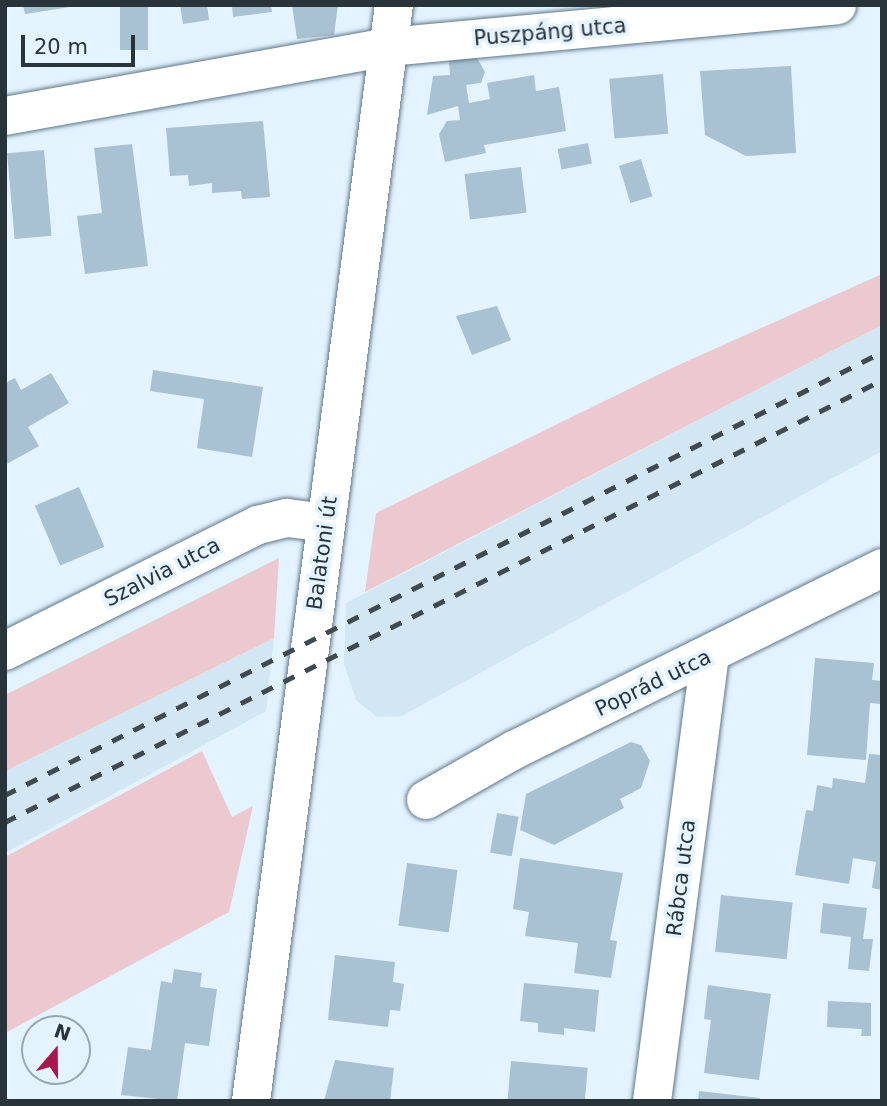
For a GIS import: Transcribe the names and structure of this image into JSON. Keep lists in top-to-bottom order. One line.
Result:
{"streets":{"street":["Puszpáng utca","Balatoni út","Szalvia utca","Poprád utca","Rábca utca"]},"crossings":[["Puszpáng utca","Balatoni út"],["Balatoni út","Szalvia utca"],["Poprád utca","Rábca utca"]],"scale_bar":"20 m","north":"top"}
